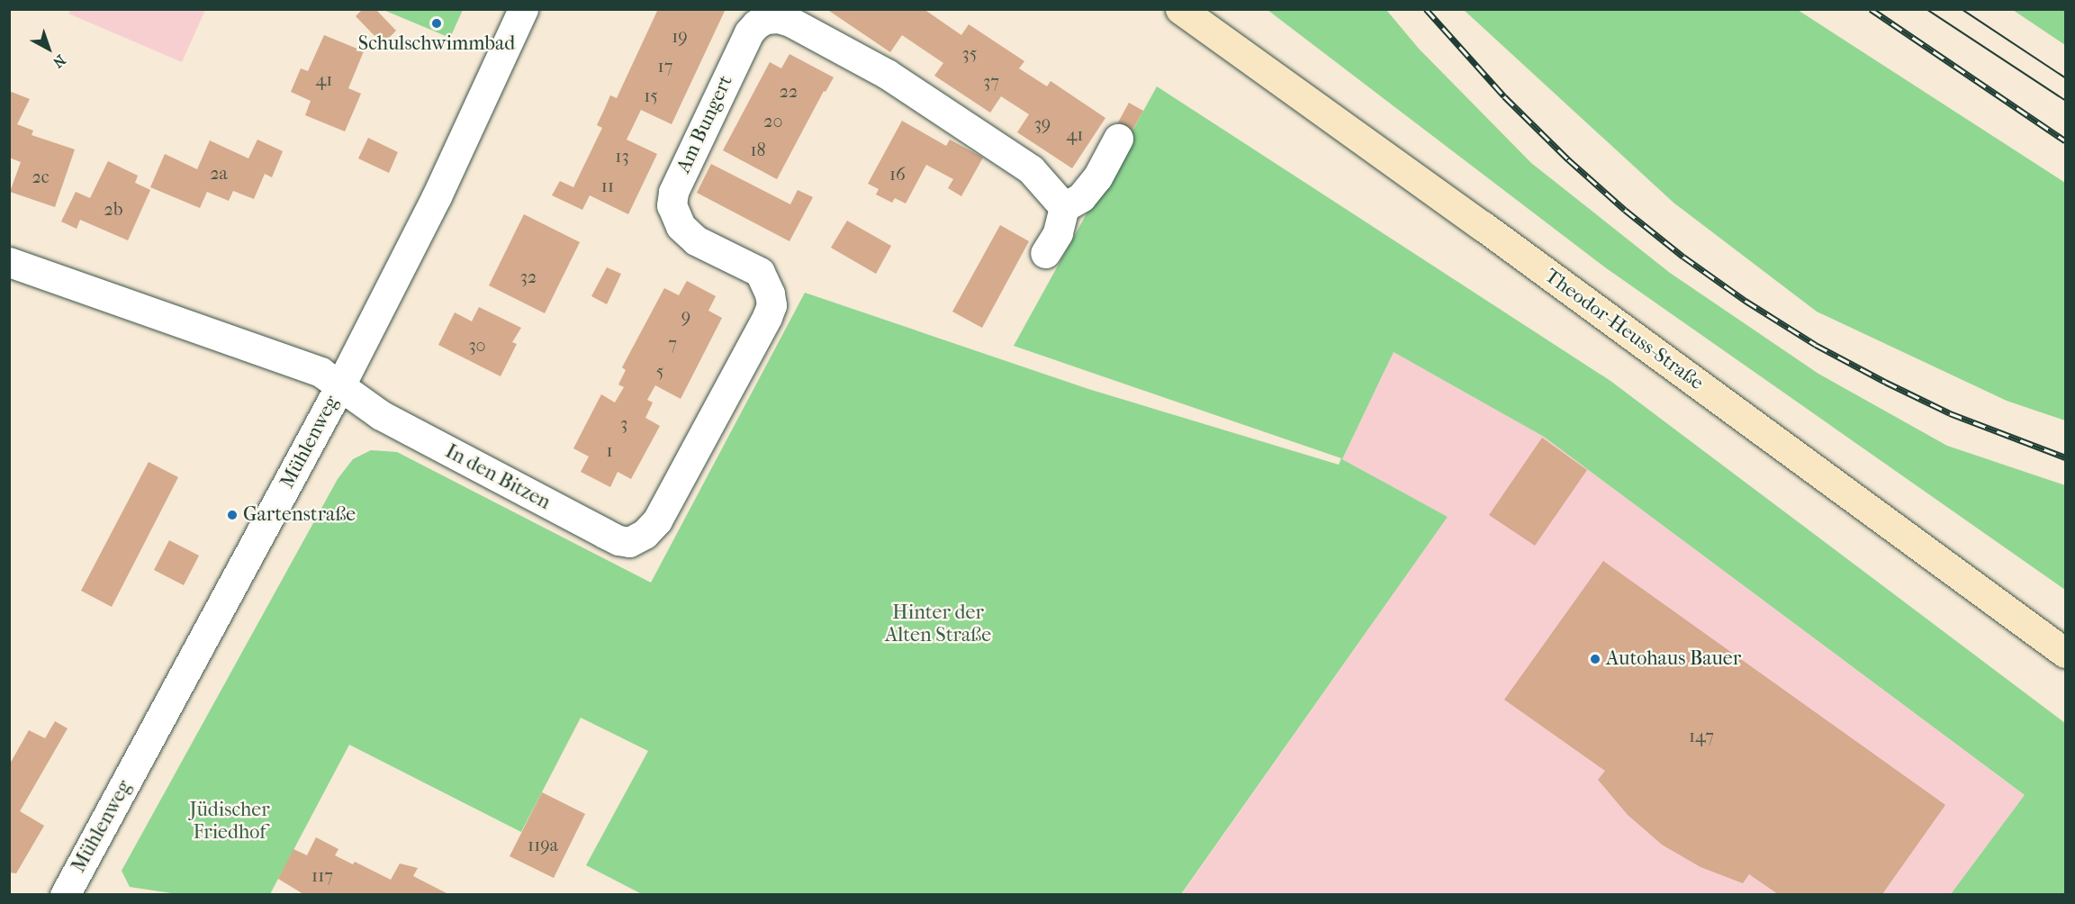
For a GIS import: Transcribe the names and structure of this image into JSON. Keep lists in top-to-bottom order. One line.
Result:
{"streets":{"main road":["Theodor-Heuss-Straße"],"street":["Am Bungert","Mühlenweg","In den Bitzen"]},"crossings":[["Am Bungert","In den Bitzen"],["Mühlenweg","In den Bitzen"]],"parks":["Hinter der Alten Straße","Jüdischer Friedhof"],"places":["Schulschwimmbad","Gartenstraße","Autohaus Bauer"],"house_numbers":["19","35","17","41","37","22","15","20","39","41","18","13","2a","16","2c","11","2b","32","9","7","30","5","3","1","147","119a","117"],"north":"bottom right"}
